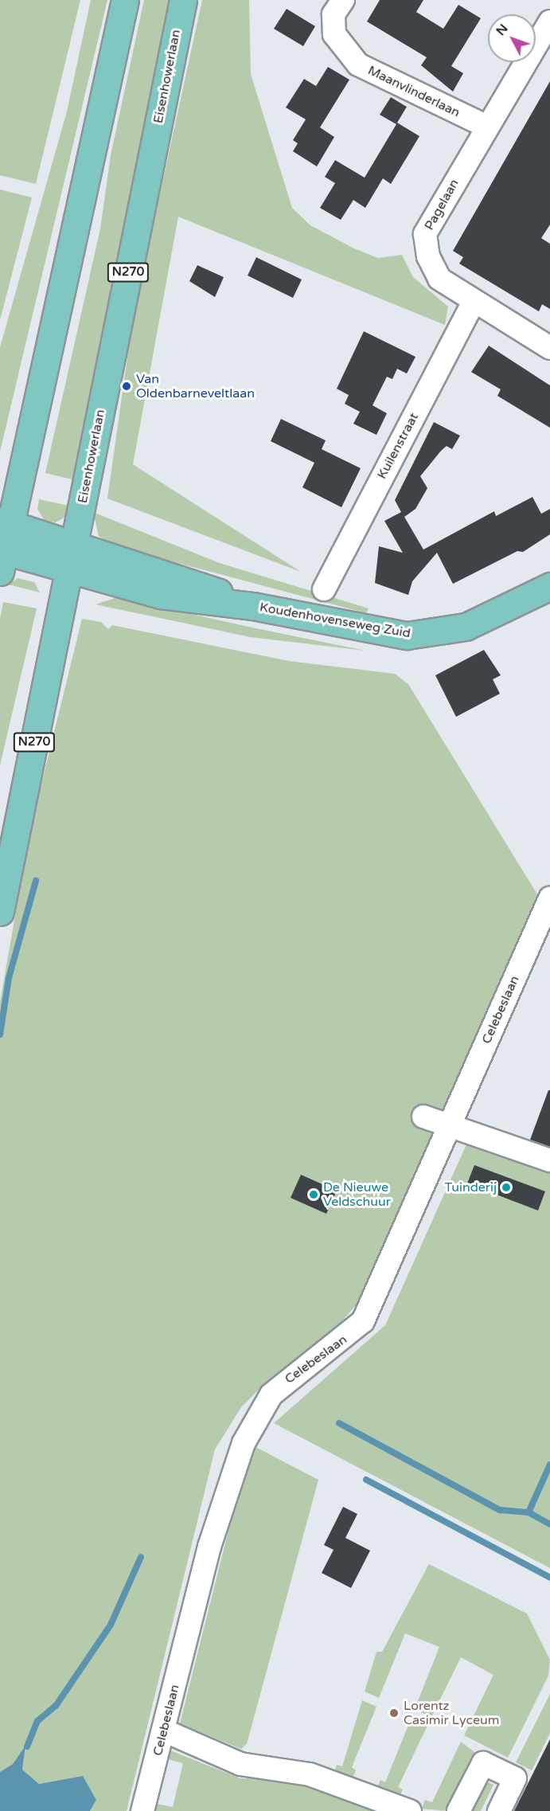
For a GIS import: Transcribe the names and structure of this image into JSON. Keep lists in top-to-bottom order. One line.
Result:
{"streets":{"main road":["Eisenhowerlaan","N270","Koudenhovenseweg Zuid"],"street":["Maanvlinderlaan","Pagelaan","Kuilenstraat","Celebeslaan"]},"crossings":[["Eisenhowerlaan","Koudenhovenseweg Zuid"],["Maanvlinderlaan","Pagelaan"],["Pagelaan","Kuilenstraat"]],"places":["Van Oldenbarneveltlaan","Tuinderij","De Nieuwe Veldschuur","Lorentz Casimir Lyceum"],"north":"top left"}
